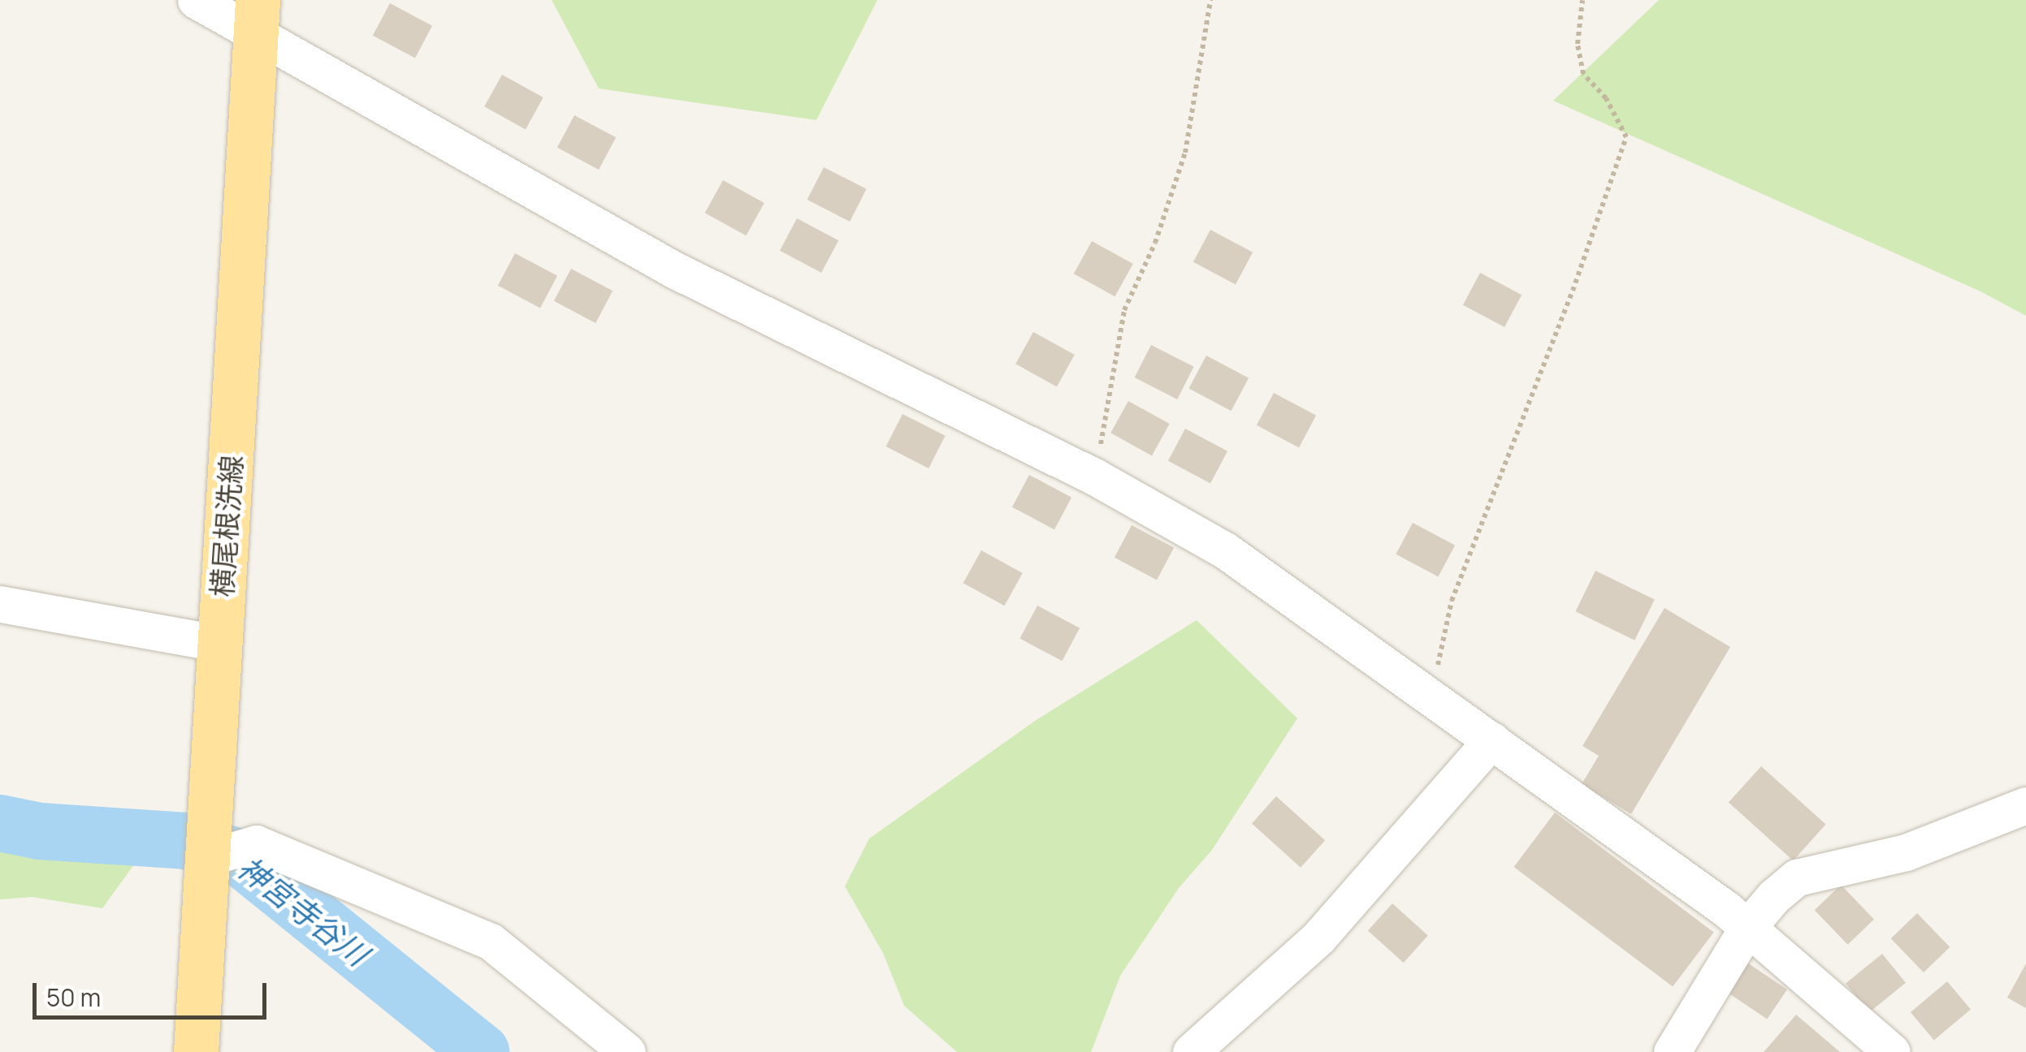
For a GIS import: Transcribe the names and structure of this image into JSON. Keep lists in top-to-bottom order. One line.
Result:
{"streets":{"main road":["横尾根洗線"]},"water":["神宮寺谷川"],"scale_bar":"50 m"}
